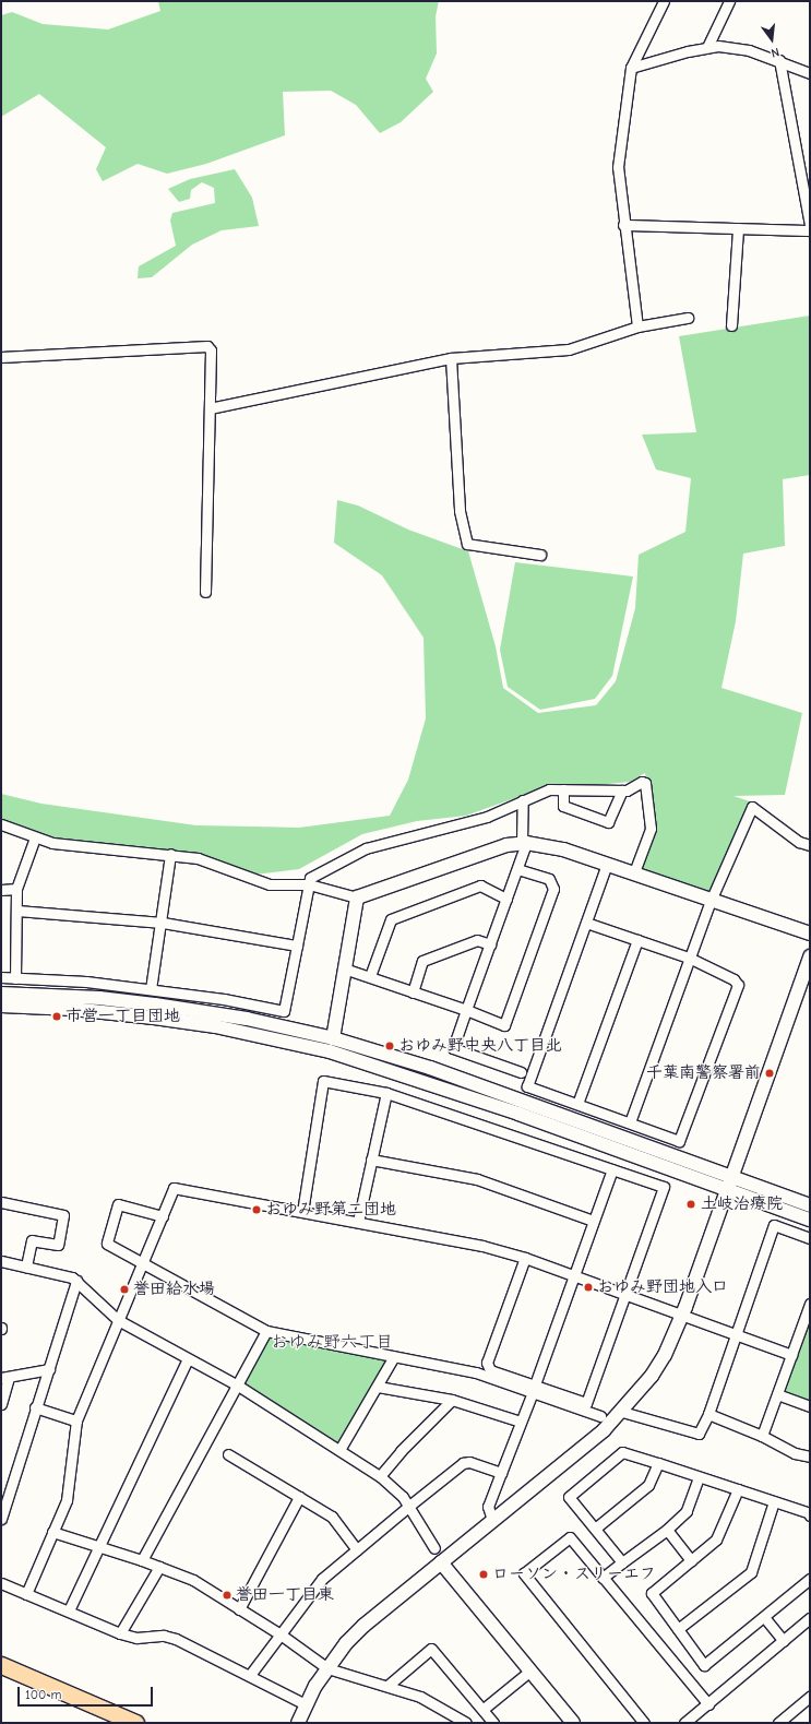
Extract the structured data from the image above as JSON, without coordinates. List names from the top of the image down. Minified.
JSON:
{"districts":["おゆみ野六丁目"],"places":["市営一丁目団地","おゆみ野中央八丁目北","千葉南警察署前","土岐治療院","おゆみ野第二団地","おゆみ野団地入口","誉田給水場","ローソン・スリーエフ","誉田一丁目東"],"scale_bar":"100 m","north":"bottom"}
